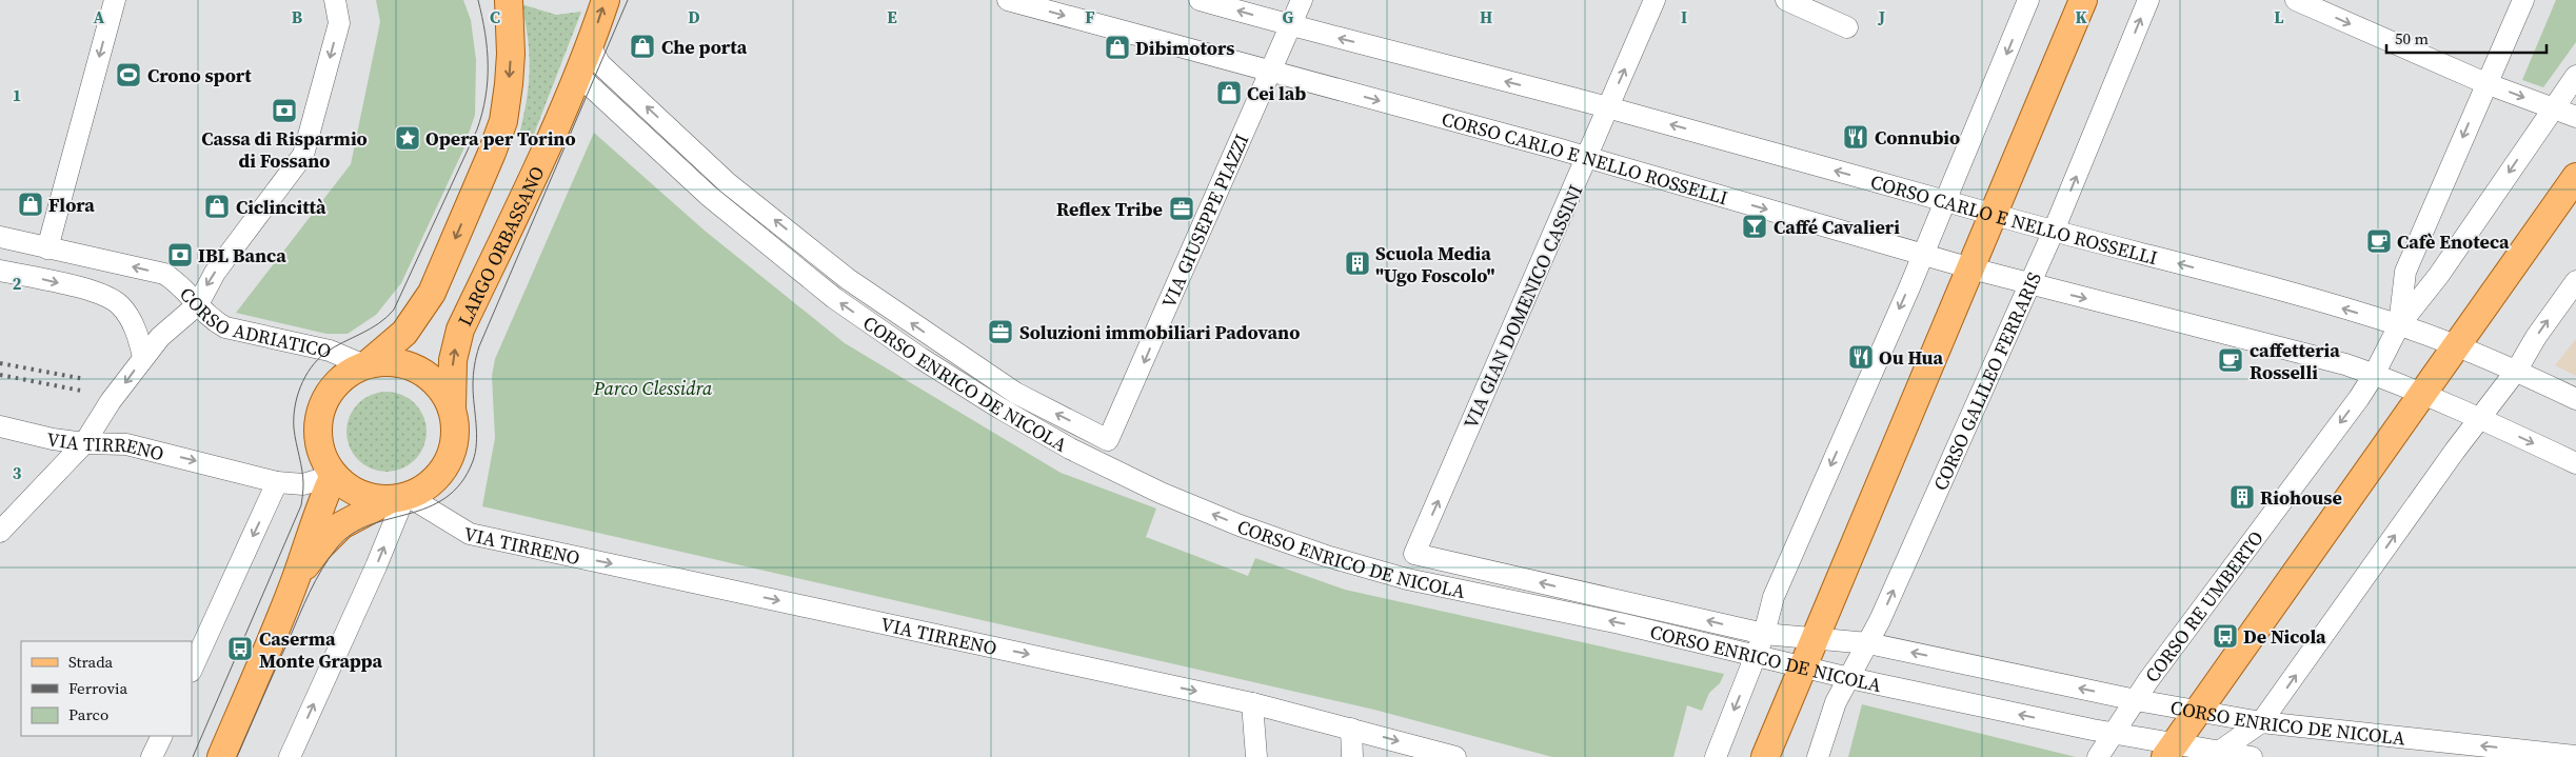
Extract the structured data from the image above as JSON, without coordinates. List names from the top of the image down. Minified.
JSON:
{"streets":{"main road":["LARGO ORBASSANO"],"street":["CORSO CARLO E NELLO ROSSELLI","VIA GIUSEPPE PIAZZI","VIA GIAN DOMENICO CASSINI","CORSO ADRIATICO","CORSO GALILEO FERRARIS","CORSO ENRICO DE NICOLA","VIA TIRRENO","CORSO RE UMBERTO"]},"crossings":[["CORSO CARLO E NELLO ROSSELLI","VIA GIUSEPPE PIAZZI"],["CORSO CARLO E NELLO ROSSELLI","VIA GIAN DOMENICO CASSINI"],["CORSO CARLO E NELLO ROSSELLI","CORSO GALILEO FERRARIS"],["CORSO CARLO E NELLO ROSSELLI","CORSO RE UMBERTO"],["VIA GIUSEPPE PIAZZI","CORSO ENRICO DE NICOLA"],["LARGO ORBASSANO","CORSO ADRIATICO"],["LARGO ORBASSANO","CORSO ENRICO DE NICOLA"],["LARGO ORBASSANO","VIA TIRRENO"],["VIA GIAN DOMENICO CASSINI","CORSO ENRICO DE NICOLA"],["CORSO ADRIATICO","VIA TIRRENO"],["CORSO GALILEO FERRARIS","CORSO ENRICO DE NICOLA"],["CORSO ENRICO DE NICOLA","CORSO RE UMBERTO"]],"one_way":["VIA GIUSEPPE PIAZZI","VIA GIAN DOMENICO CASSINI","CORSO ENRICO DE NICOLA","VIA TIRRENO"],"parks":["Parco Clessidra"],"places":{"shop":["Che porta","Dibimotors","Cei lab","Flora","Ciclincittà"],"sports":["Crono sport"],"bank":["Cassa di Risparmio di Fossano","IBL Banca"],"restaurant":["Connubio","Ou Hua"],"place":["Opera per Torino"],"office":["Reflex Tribe","Soluzioni immobiliari Padovano"],"bar":["Caffé Cavalieri"],"cafe":["Cafè Enoteca","caffetteria Rosselli"],"building":["Scuola Media \"Ugo Foscolo\"","Riohouse"],"bus stop":["De Nicola","Caserma Monte Grappa"]},"legend":["Strada","Ferrovia","Parco"],"scale_bar":"50 m","grid":{"columns":["A","B","C","D","E","F","G","H","I","J","K","L"],"rows":["1","2","3"]}}
